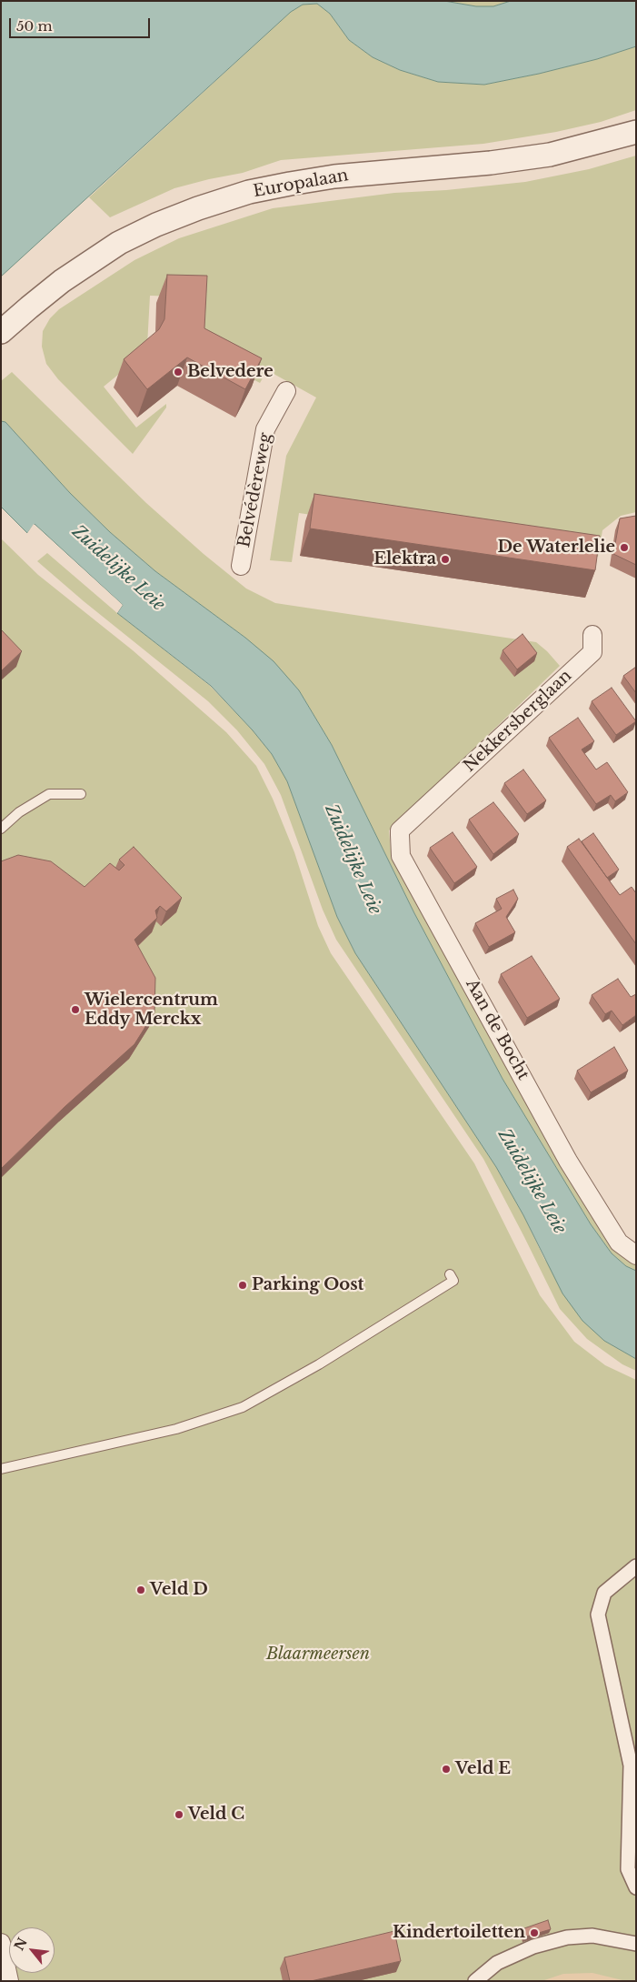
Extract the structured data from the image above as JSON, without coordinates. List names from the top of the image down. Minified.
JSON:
{"streets":{"street":["Europalaan","Belvédèreweg","Nekkersberglaan","Aan de Bocht"]},"crossings":[["Nekkersberglaan","Aan de Bocht"]],"water":["Zuidelijke Leie"],"parks":["Blaarmeersen"],"places":["Belvedere","De Waterlelie","Elektra","Wielercentrum Eddy Merckx","Parking Oost","Veld D","Veld E","Veld C","Kindertoiletten"],"scale_bar":"50 m","north":"top left"}
